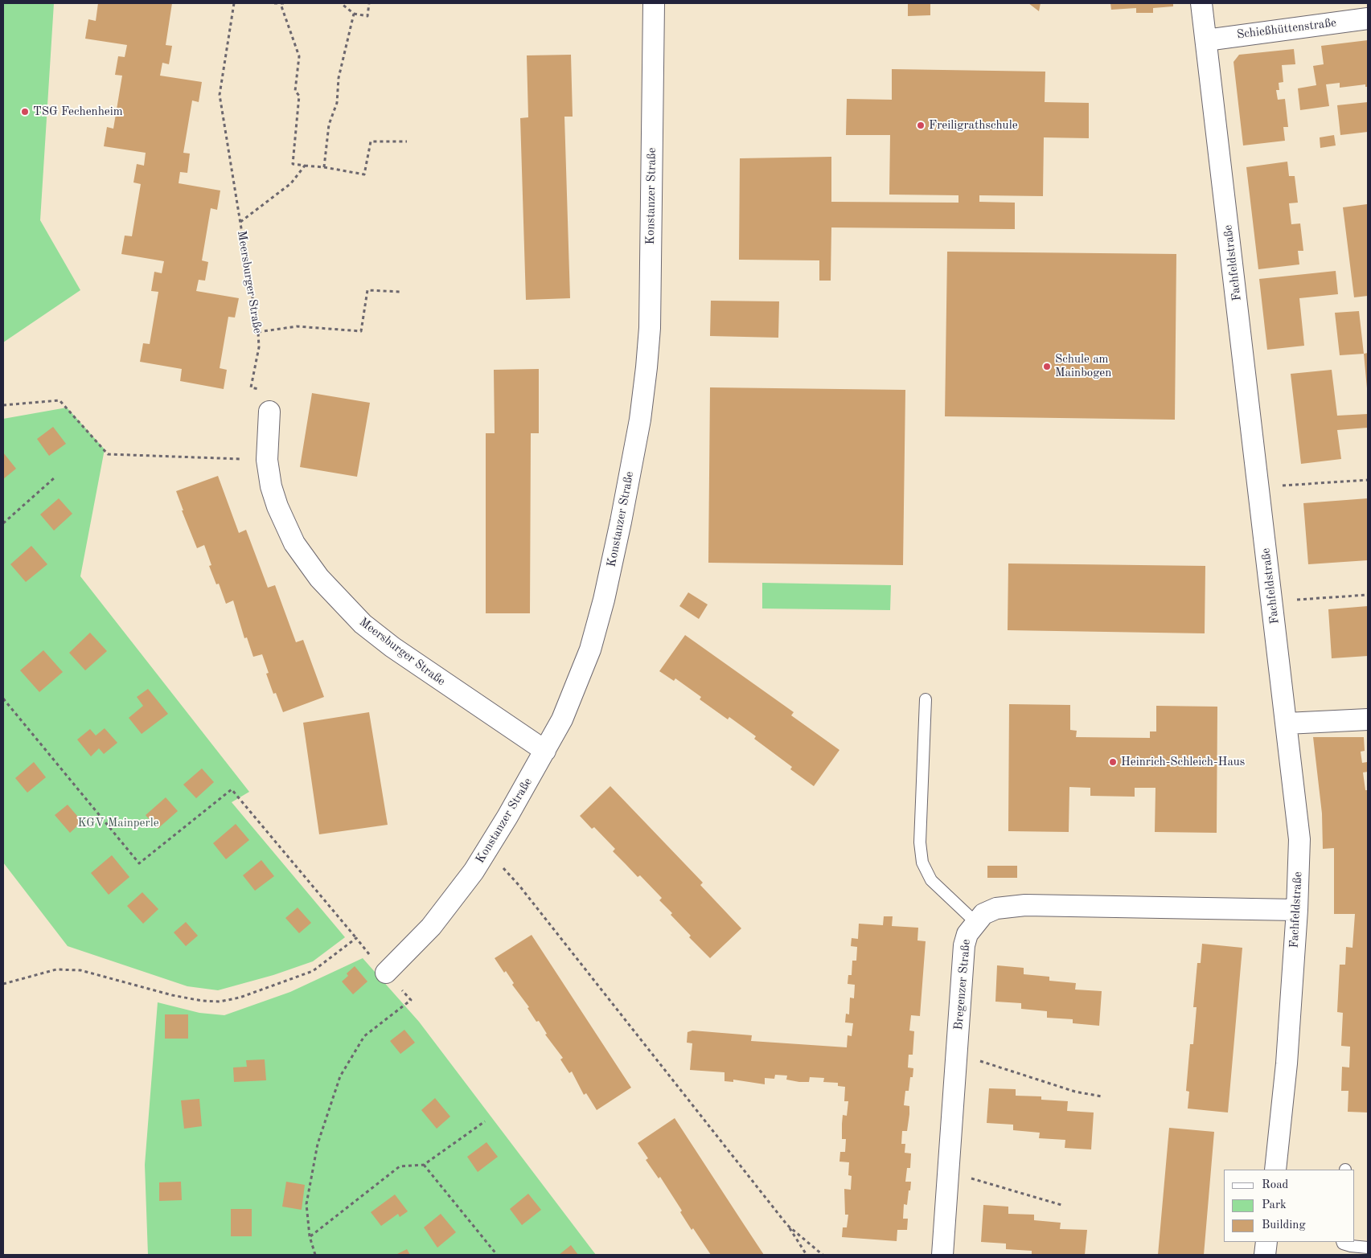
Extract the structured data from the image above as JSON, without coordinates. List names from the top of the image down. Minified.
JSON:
{"streets":{"street":["Schießhüttenstraße","Konstanzer Straße","Fachfeldstraße","Meersburger Straße","Bregenzer Straße"]},"crossings":[["Schießhüttenstraße","Fachfeldstraße"],["Konstanzer Straße","Meersburger Straße"],["Fachfeldstraße","Bregenzer Straße"]],"parks":["KGV Mainperle"],"places":["TSG Fechenheim","Freiligrathschule","Schule am Mainbogen","Heinrich-Schleich-Haus"],"legend":["Road","Park","Building"]}
